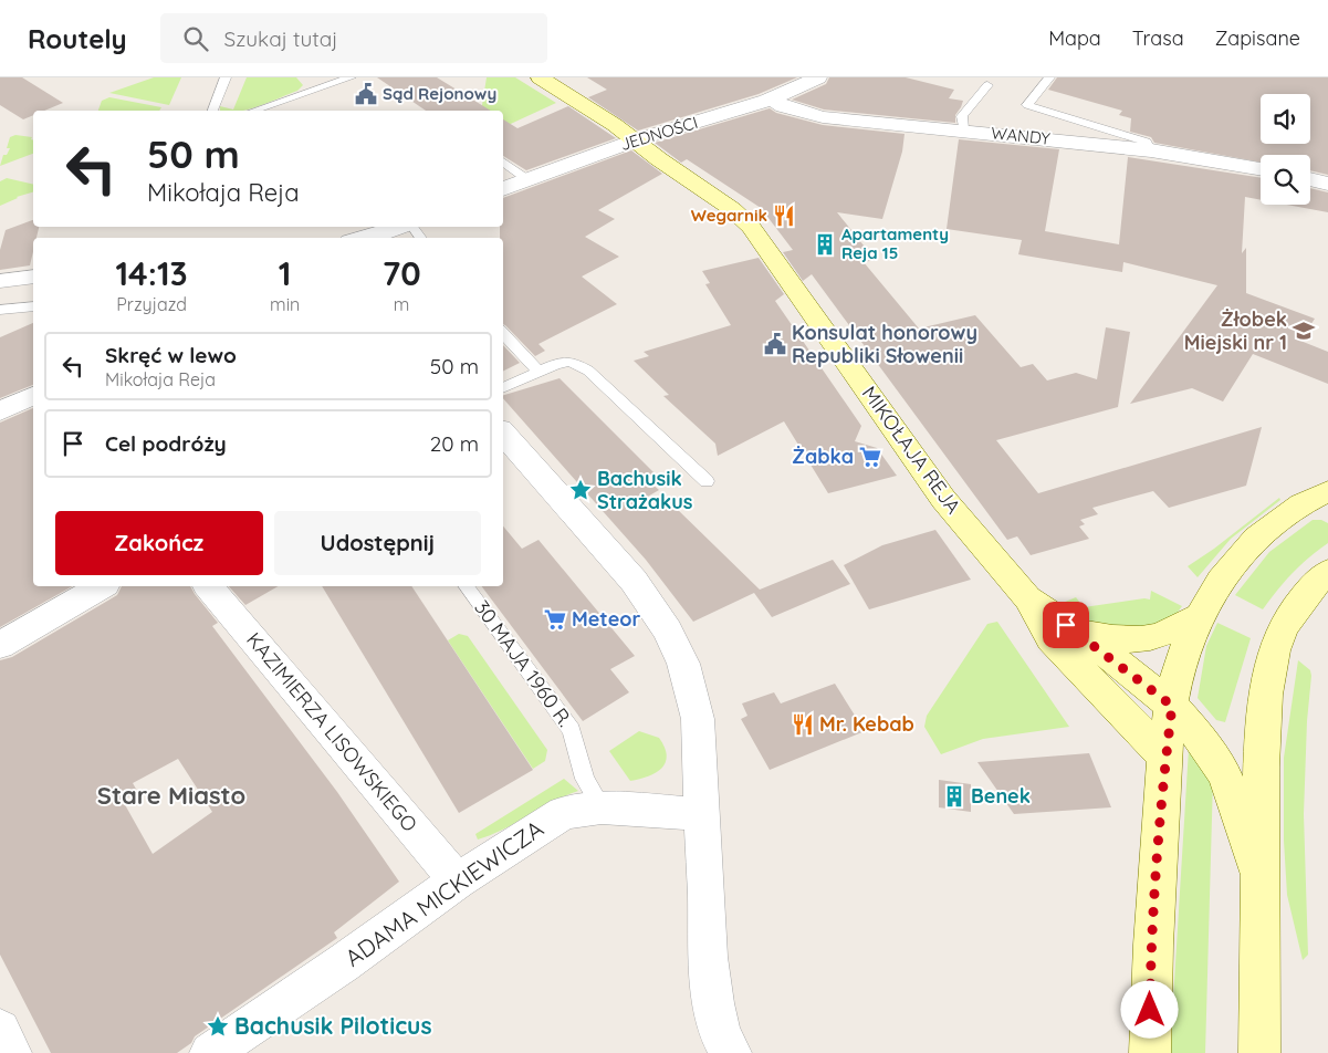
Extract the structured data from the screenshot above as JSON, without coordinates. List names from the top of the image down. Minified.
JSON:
{"streets":{"street":["JEDNOŚCI","WANDY","MIKOŁAJA REJA","KAZIMIERZA LISOWSKIEGO","ADAMA MICKIEWICZA"],"lane":["30 MAJA 1960 R."]},"crossings":[["JEDNOŚCI","WANDY"],["JEDNOŚCI","MIKOŁAJA REJA"],["30 MAJA 1960 R.","ADAMA MICKIEWICZA"],["KAZIMIERZA LISOWSKIEGO","ADAMA MICKIEWICZA"]],"districts":["Stare Miasto"],"places":{"public building":["Sąd Rejonowy","Konsulat honorowy Republiki Słowenii"],"restaurant":["Wegarnik","Mr. Kebab"],"building":["Apartamenty Reja 15","Benek"],"school or university":["Żłobek Miejski nr 1"],"supermarket":["Żabka","Meteor"],"place":["Bachusik Strażakus","Bachusik Piloticus"]},"page":{"header":"Routely","search":"Szukaj tutaj","nav":["Mapa","Trasa","Zapisane"],"turn":["50 m","Mikołaja Reja"],"eta":["14:13","Przyjazd","1","min","70","m"],"list":[{"name":"Skręć w lewo","note":"Mikołaja Reja","value":"50 m"},{"name":"Cel podróży","value":"20 m"}],"buttons":["Zakończ","Udostępnij"]}}
